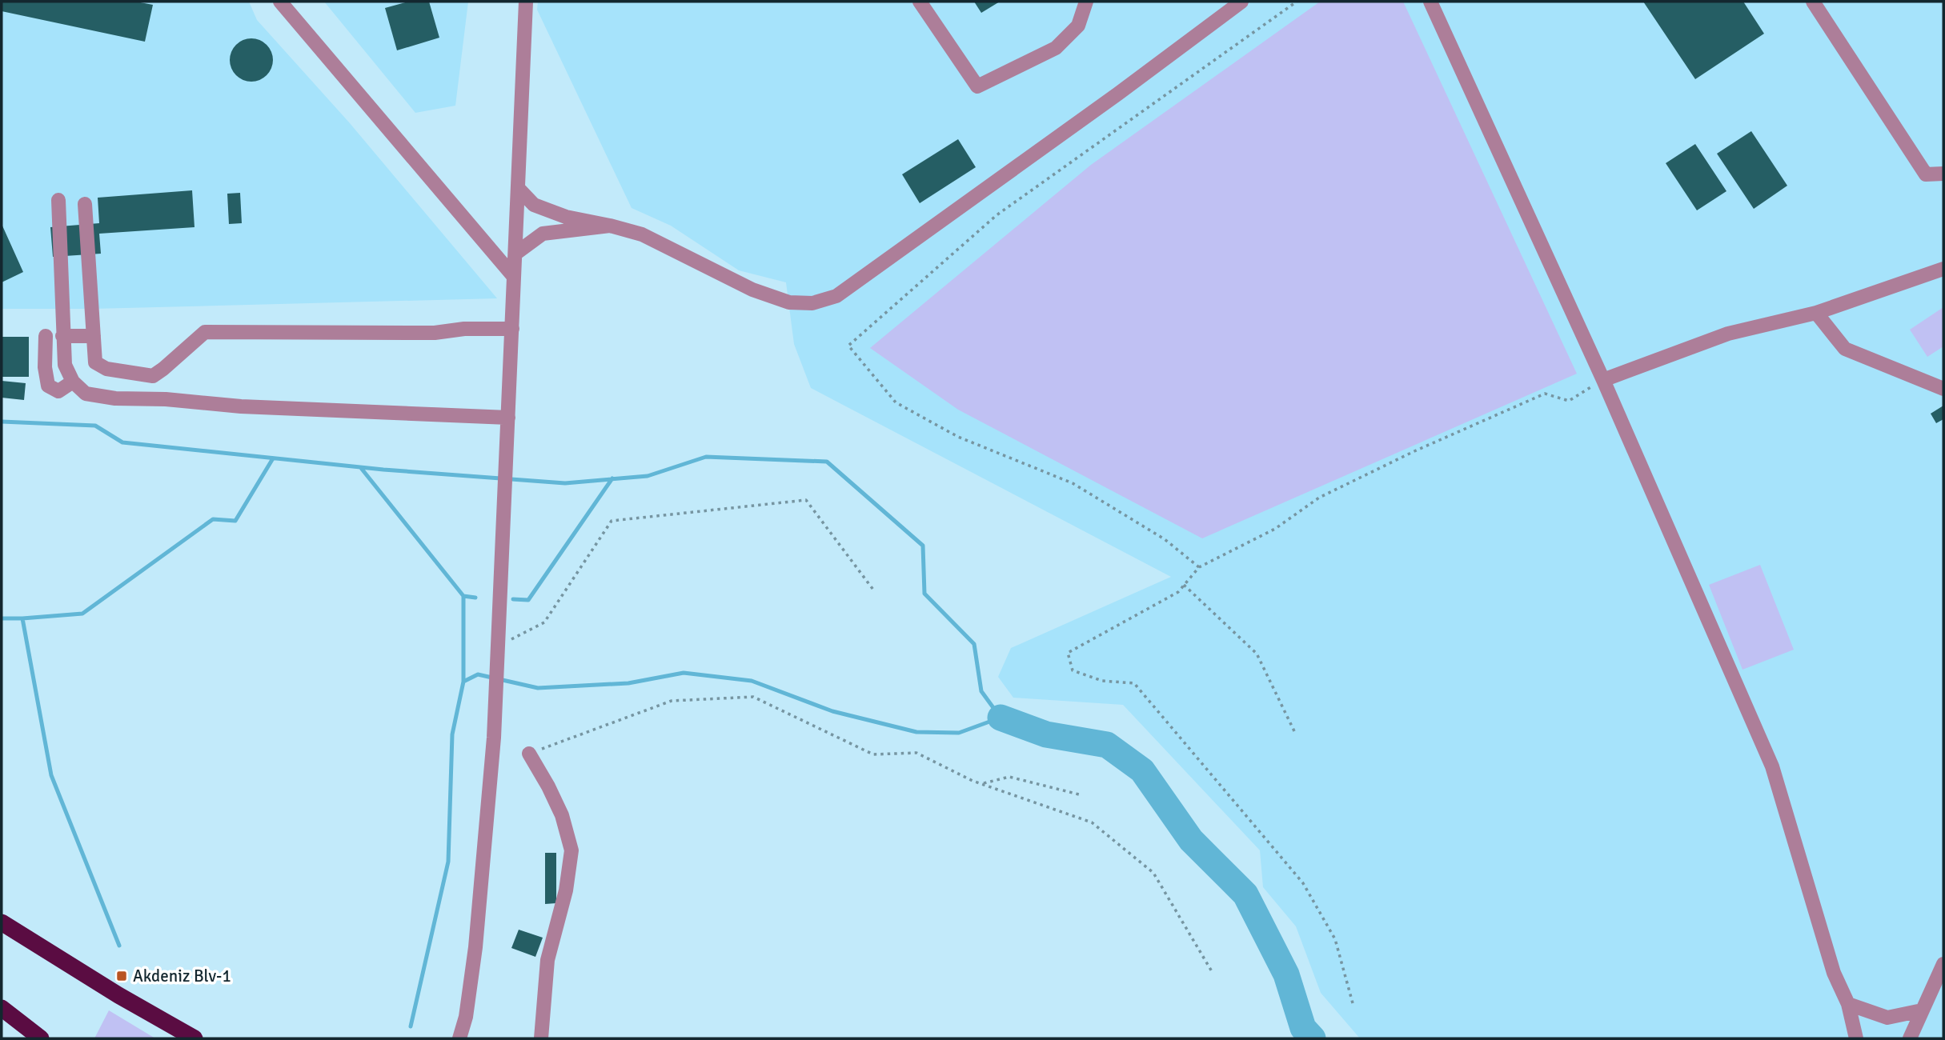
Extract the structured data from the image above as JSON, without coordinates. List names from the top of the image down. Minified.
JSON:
{"places":{"transit":["Akdeniz Blv-1"]}}
